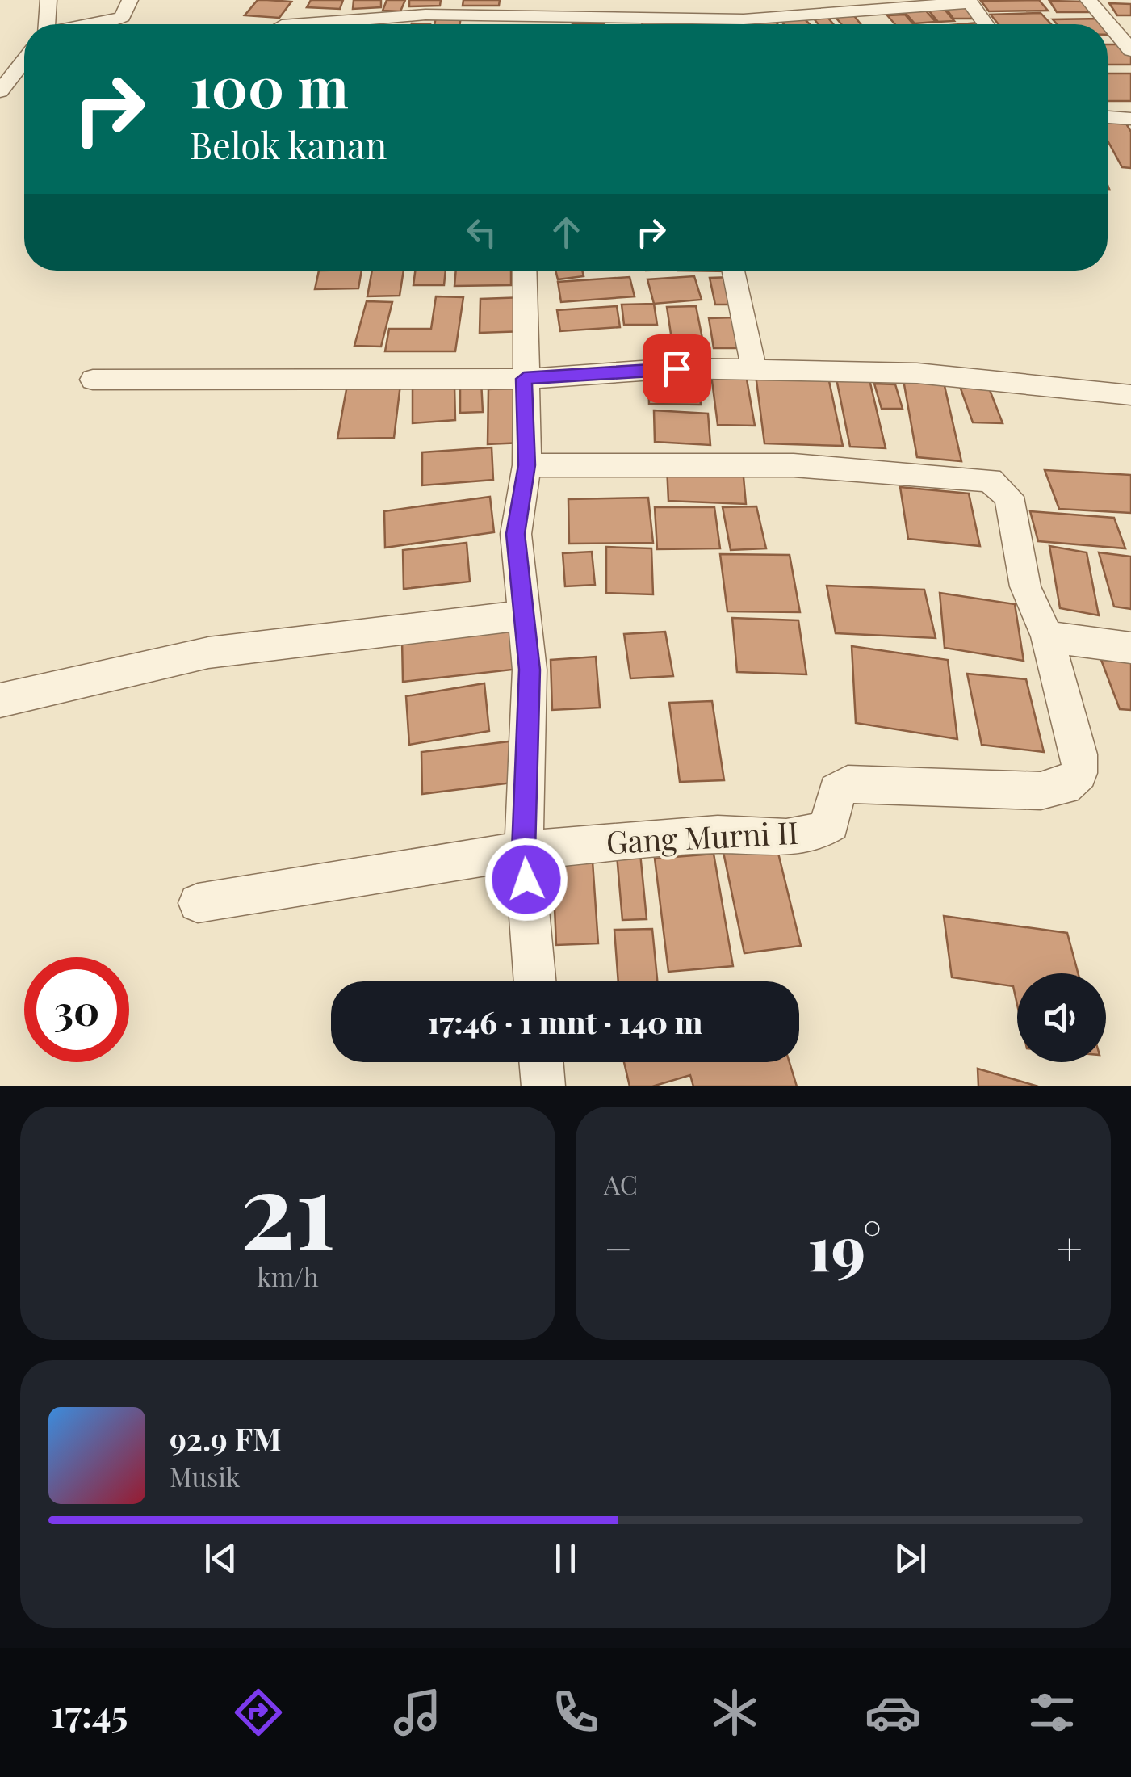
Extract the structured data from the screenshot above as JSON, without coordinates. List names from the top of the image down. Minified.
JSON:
{"streets":{"street":["Gang Murni II"]},"page":{"turn":["100 m","Belok kanan"],"limit":"30","trip":"17:46 · 1 mnt · 140 m","tile":[["21","km/h"],"AC"],"heat":["−","19°","+"],"song":["92.9 FM","Musik"],"tabs":"17:45"}}
